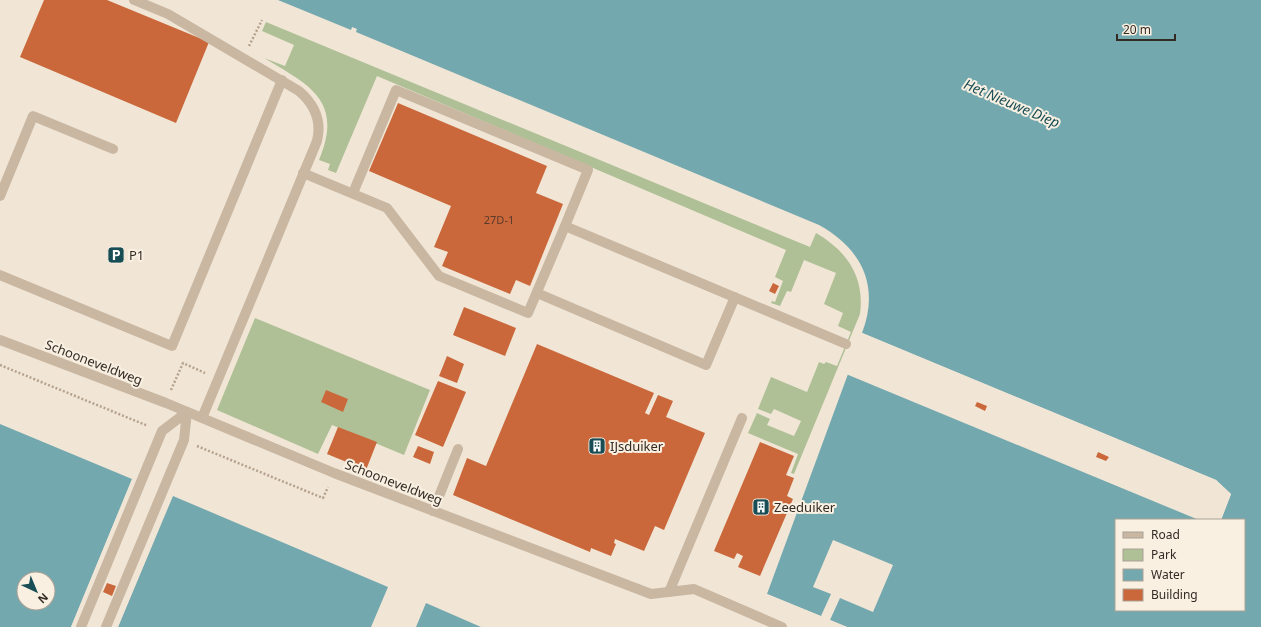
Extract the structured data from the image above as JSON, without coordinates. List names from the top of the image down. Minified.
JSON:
{"streets":{"street":["Schooneveldweg"]},"water":["Het Nieuwe Diep"],"places":{"parking":["P1"],"building":["IJsduiker","Zeeduiker"]},"house_numbers":["27D-1"],"legend":["Road","Park","Water","Building"],"scale_bar":"20 m","north":"bottom right"}
